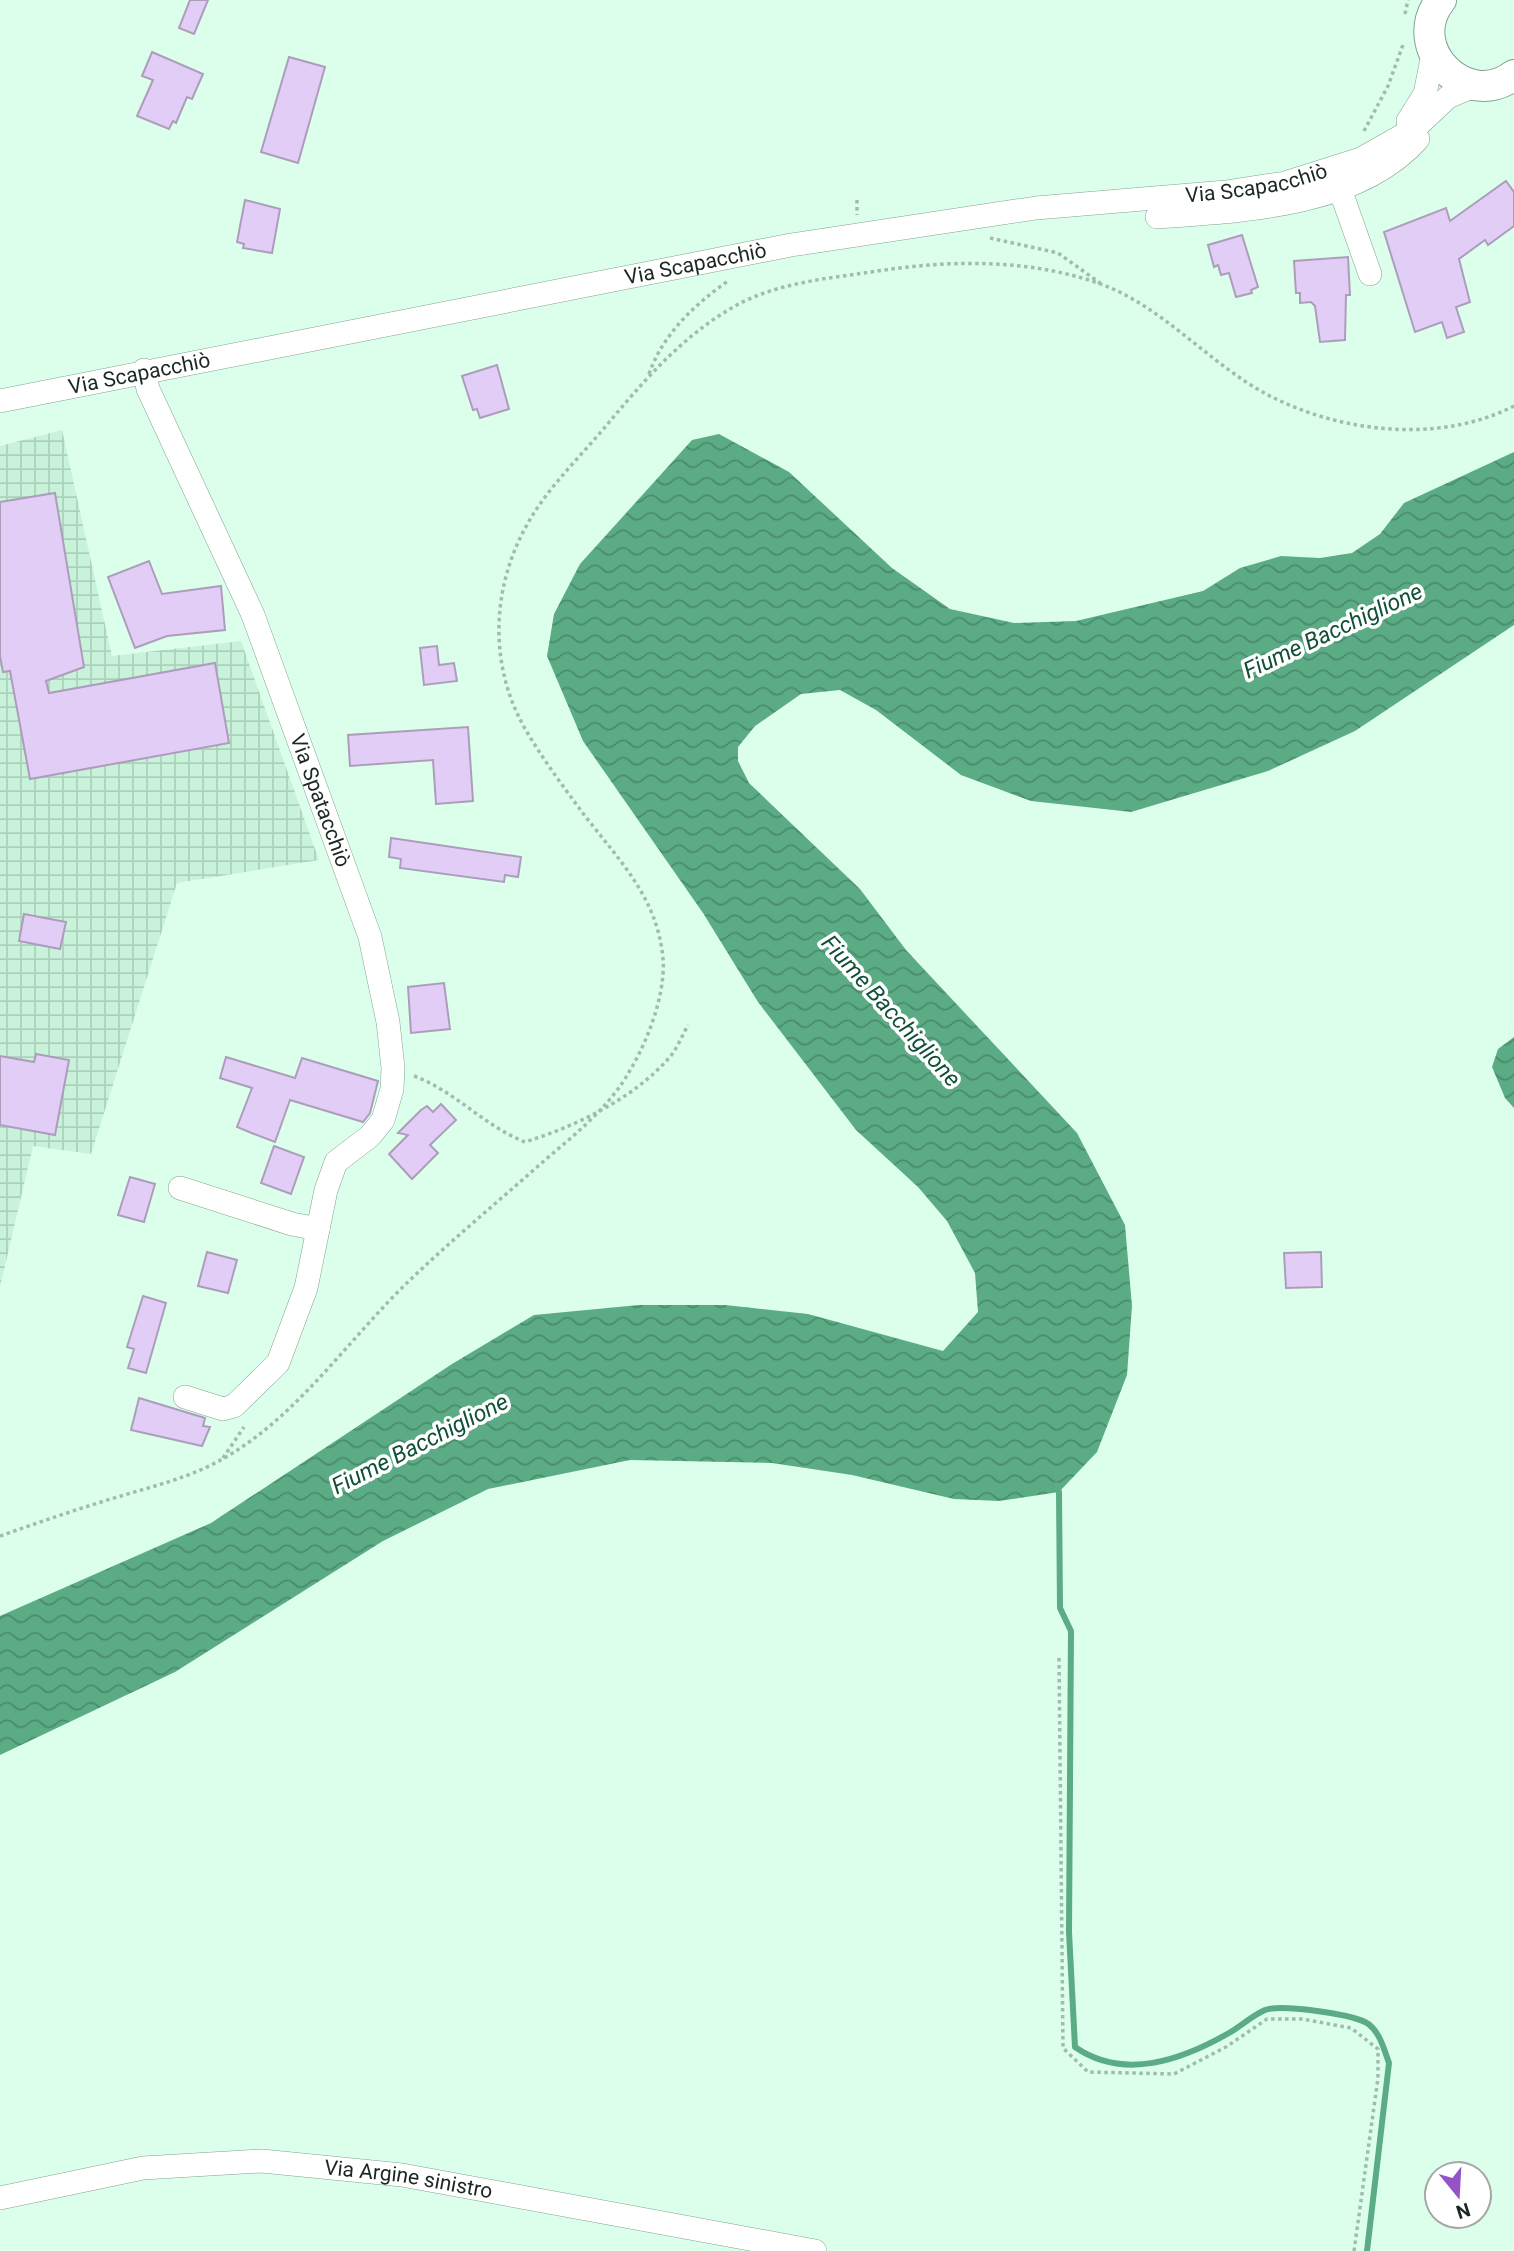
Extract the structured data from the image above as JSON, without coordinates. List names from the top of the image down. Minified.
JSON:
{"streets":{"street":["Via Scapacchiò","Via Spatacchiò","Via Argine sinistro"]},"crossings":[["Via Scapacchiò","Via Spatacchiò"]],"water":["Fiume Bacchiglione"],"north":"bottom"}
